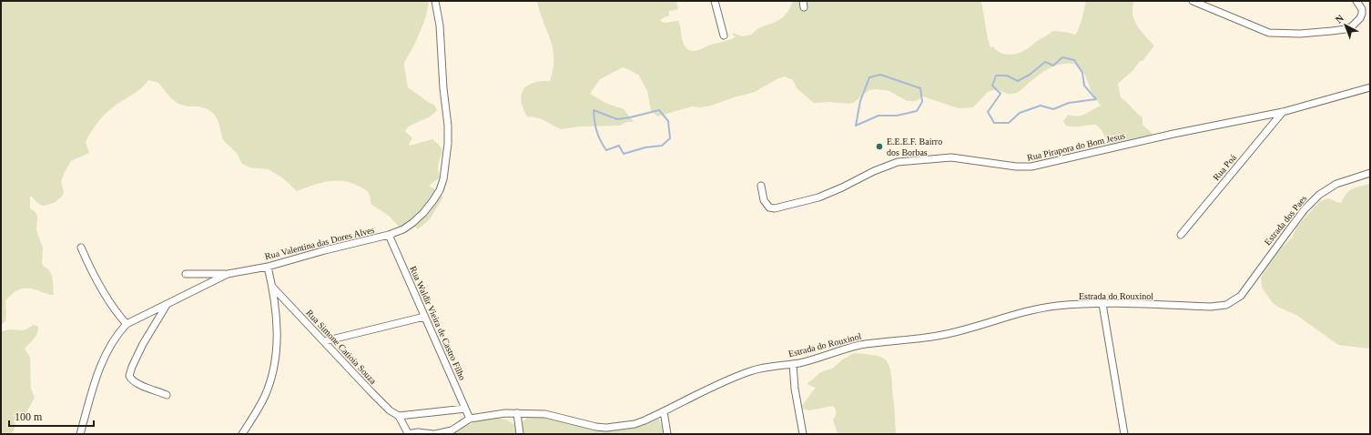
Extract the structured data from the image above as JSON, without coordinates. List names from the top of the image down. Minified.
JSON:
{"streets":{"street":["Rua Pirapora do Bom Jesus","Rua Poá","Estrada dos Paes","Rua Valentina das Dores Alves","Estrada do Rouxinol","Rua Waldir Vieira de Castro Filho","Rua Simone Catioia Souza"]},"crossings":[["Rua Pirapora do Bom Jesus","Rua Poá"],["Estrada dos Paes","Estrada do Rouxinol"],["Rua Valentina das Dores Alves","Rua Waldir Vieira de Castro Filho"],["Estrada do Rouxinol","Rua Waldir Vieira de Castro Filho"],["Estrada do Rouxinol","Rua Simone Catioia Souza"]],"places":["E.E.E.F. Bairro dos Borbas"],"scale_bar":"100 m","north":"top left"}
